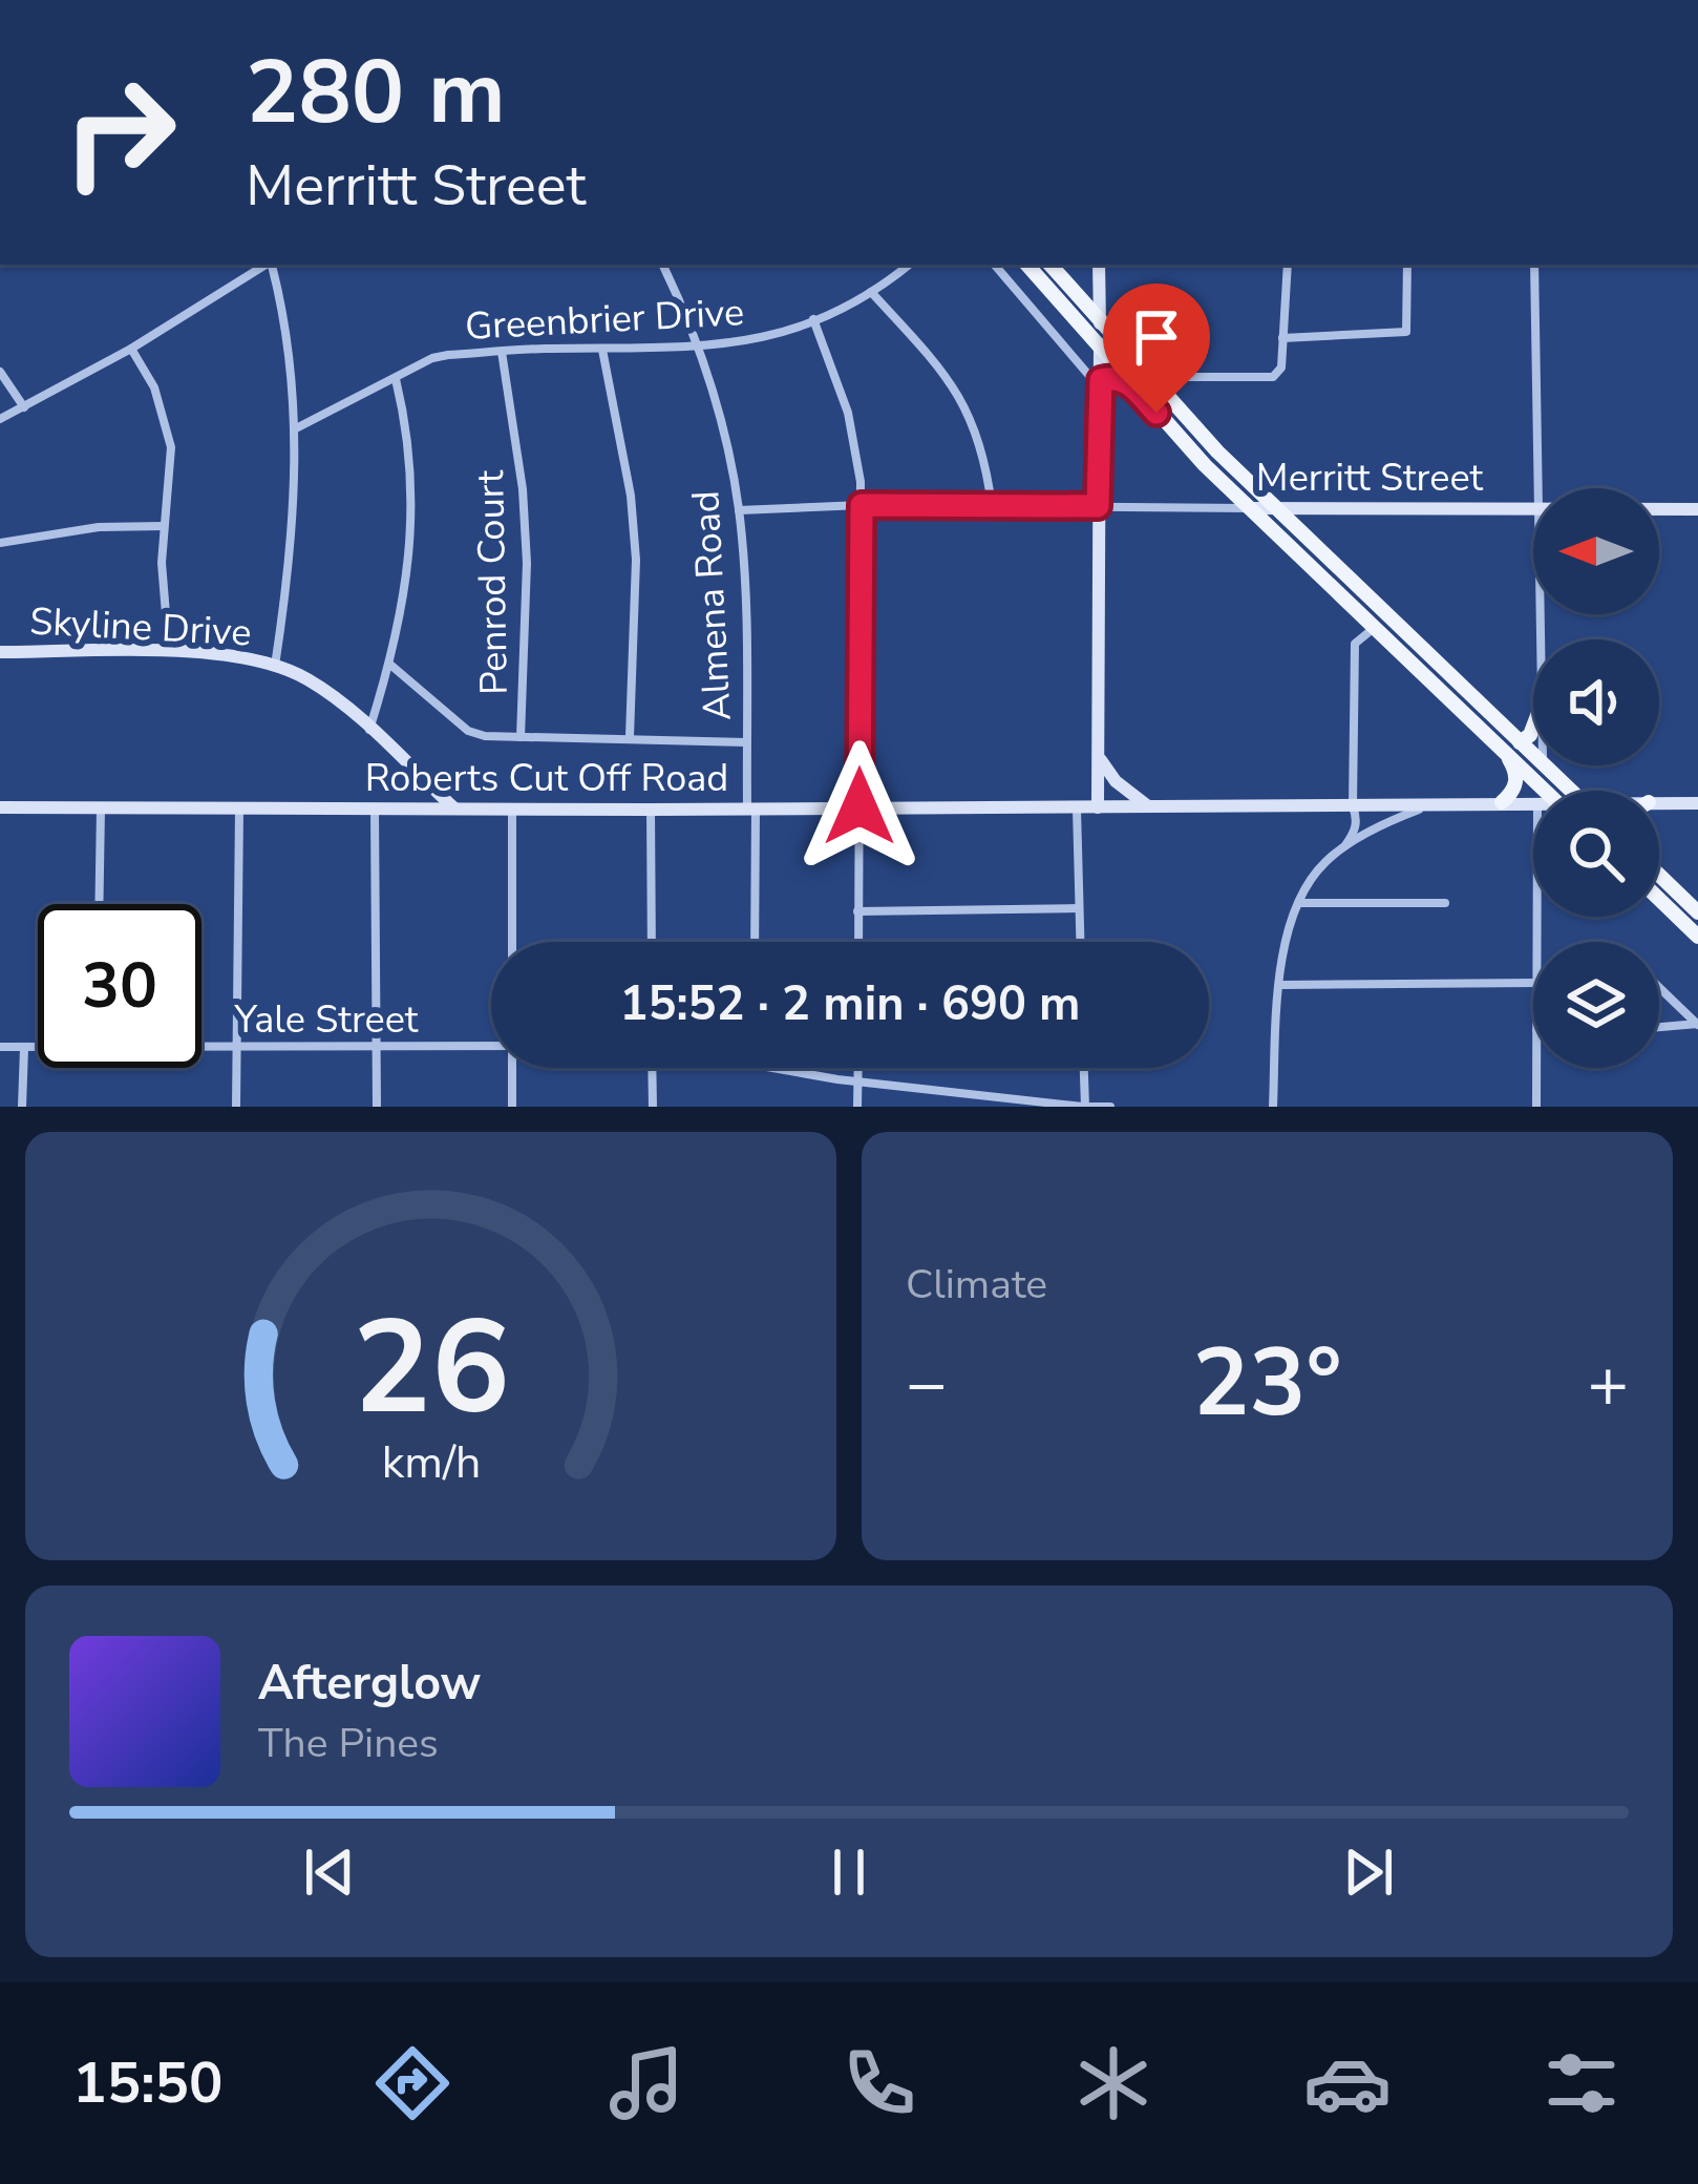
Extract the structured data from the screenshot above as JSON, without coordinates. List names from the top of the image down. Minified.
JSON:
{"streets":{"street":["Greenbrier Drive","Merritt Street","Penrod Court","Almena Road","Skyline Drive","Roberts Cut Off Road","Yale Street"]},"crossings":[["Greenbrier Drive","Penrod Court"],["Greenbrier Drive","Almena Road"],["Merritt Street","Almena Road"],["Almena Road","Roberts Cut Off Road"],["Skyline Drive","Roberts Cut Off Road"]],"north":"left","page":{"turn":["280 m","Merritt Street"],"limit":"30","trip":"15:52 · 2 min · 690 m","tile":"Climate","heat":["−","23°","+"],"song":["Afterglow","The Pines"],"tabs":"15:50","gauge":["26","km/h"]}}
